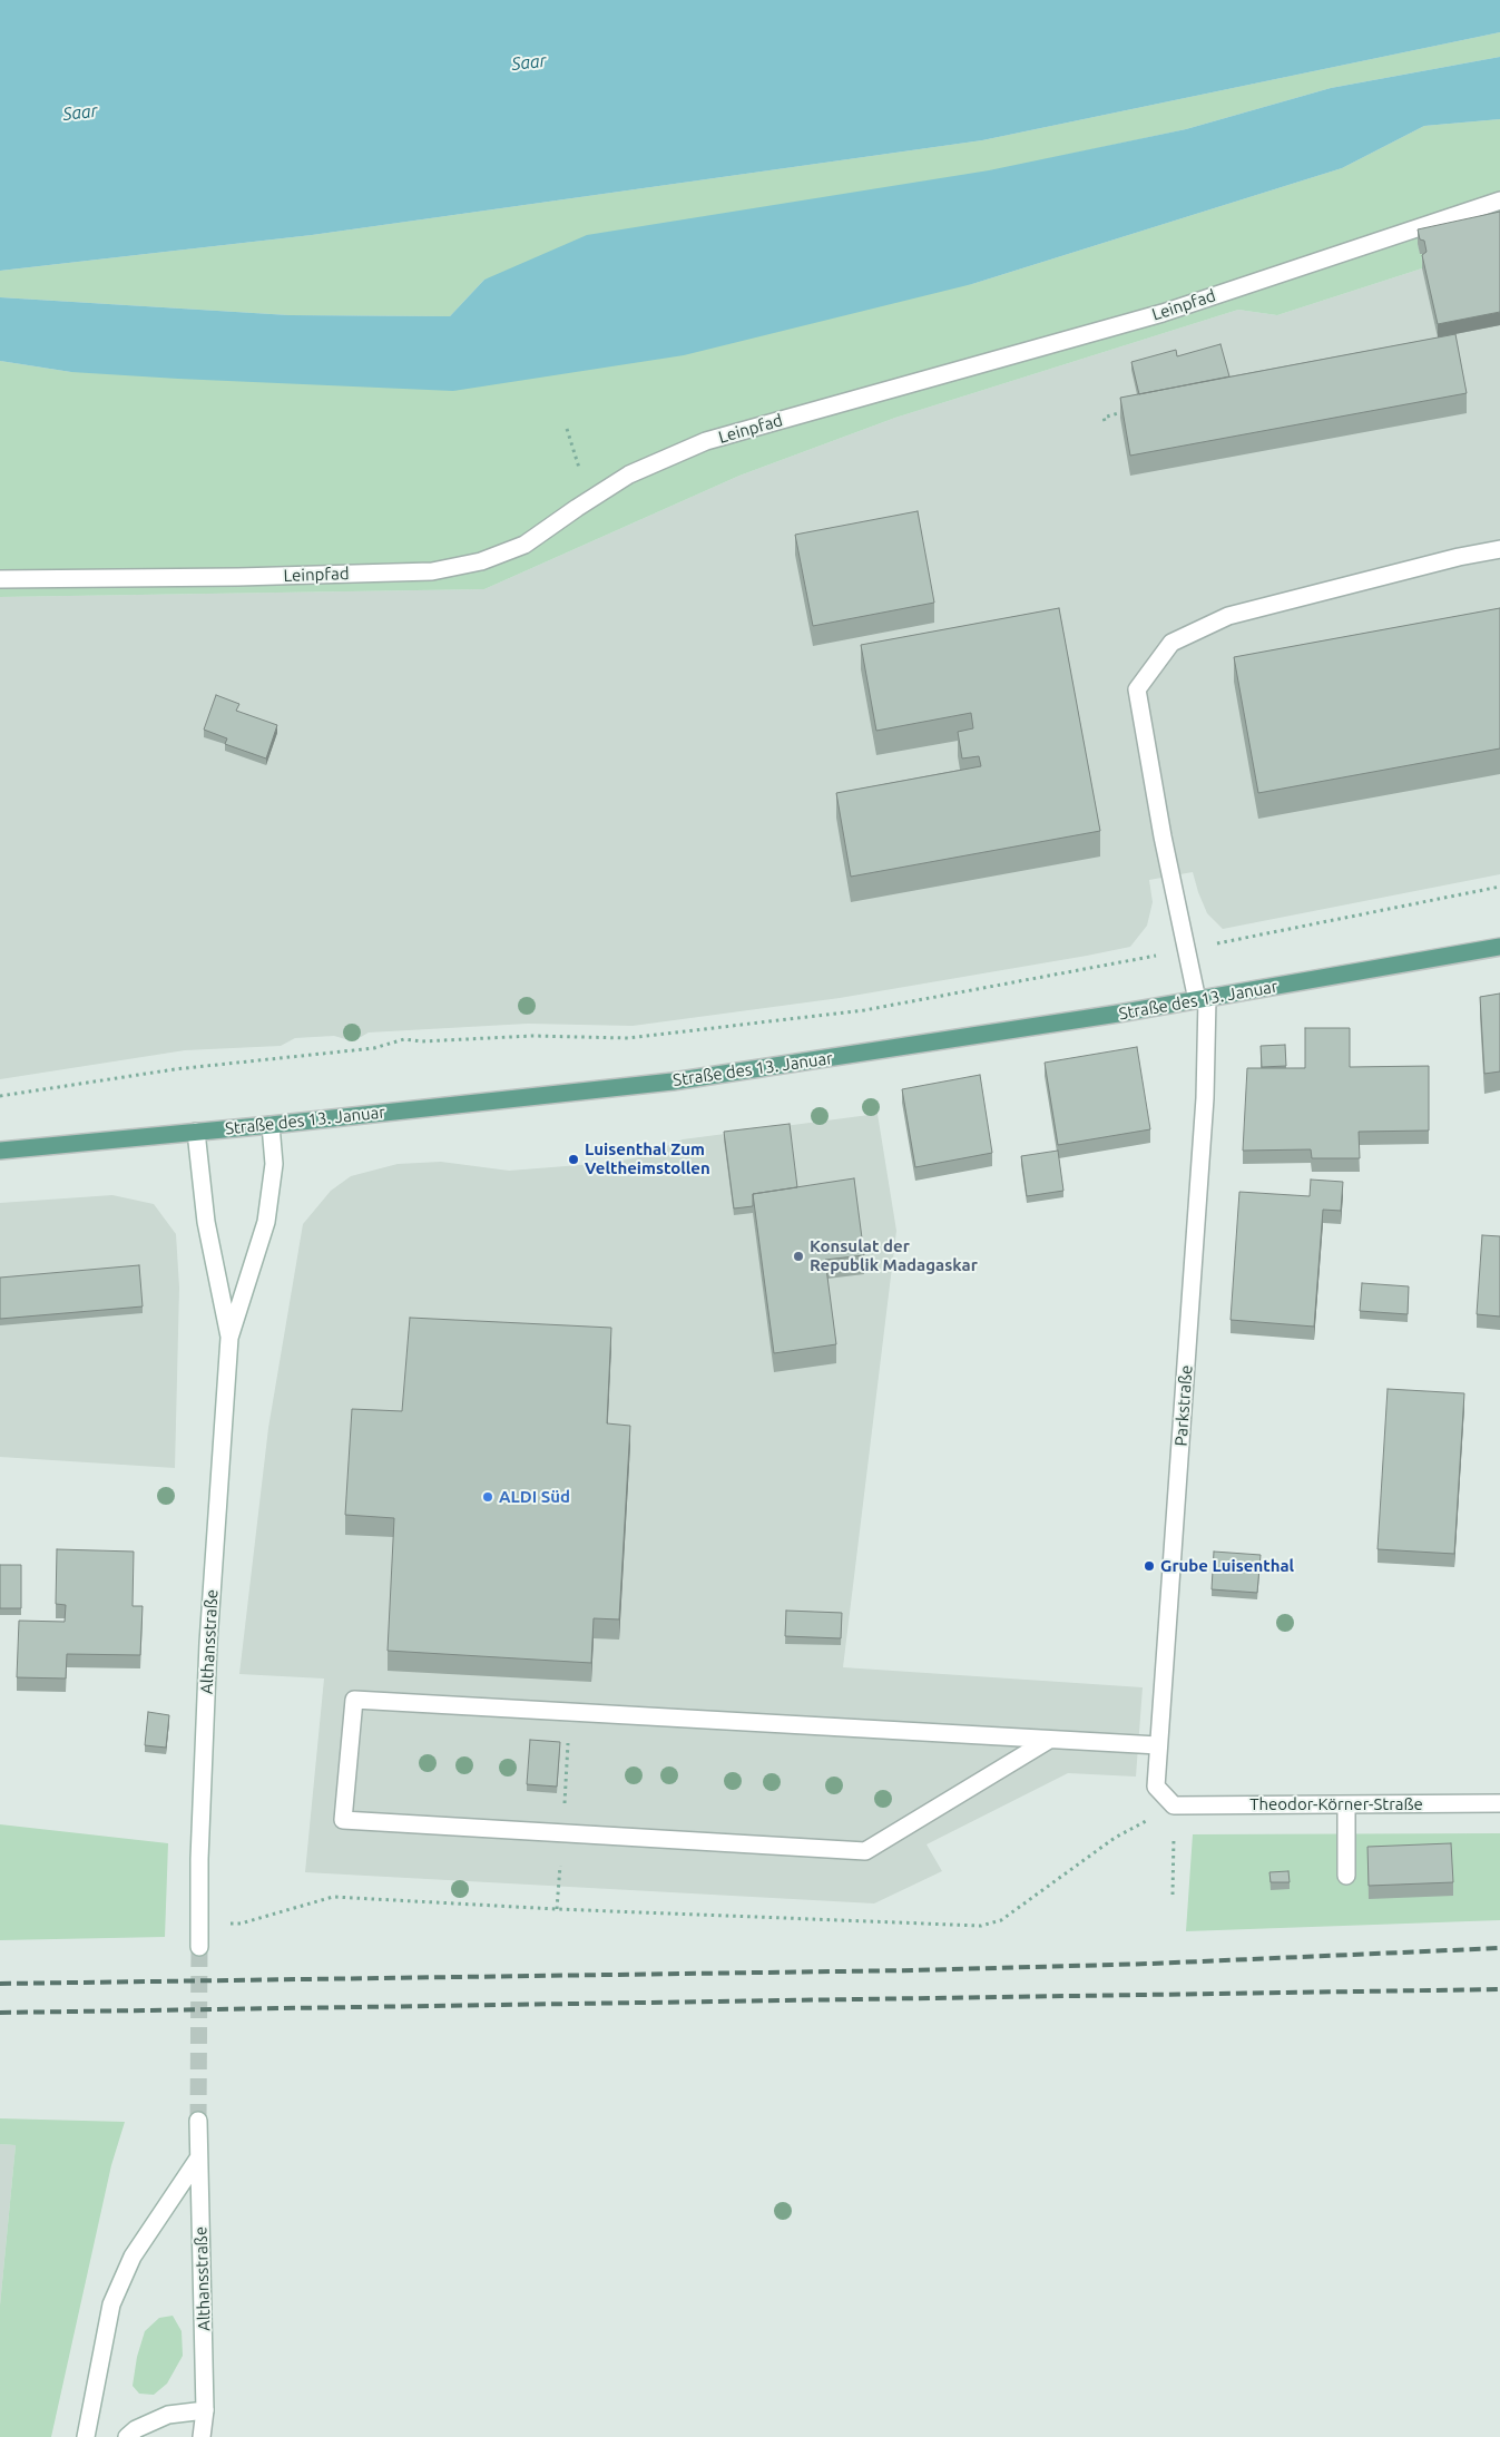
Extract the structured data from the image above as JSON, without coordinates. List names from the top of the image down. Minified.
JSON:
{"streets":{"main road":["Straße des 13. Januar"],"street":["Leinpfad","Parkstraße","Althansstraße","Theodor-Körner-Straße"]},"crossings":[["Straße des 13. Januar","Parkstraße"],["Straße des 13. Januar","Althansstraße"],["Parkstraße","Theodor-Körner-Straße"]],"water":["Saar"],"places":["Luisenthal Zum Veltheimstollen","Konsulat der Republik Madagaskar","ALDI Süd","Grube Luisenthal"]}
